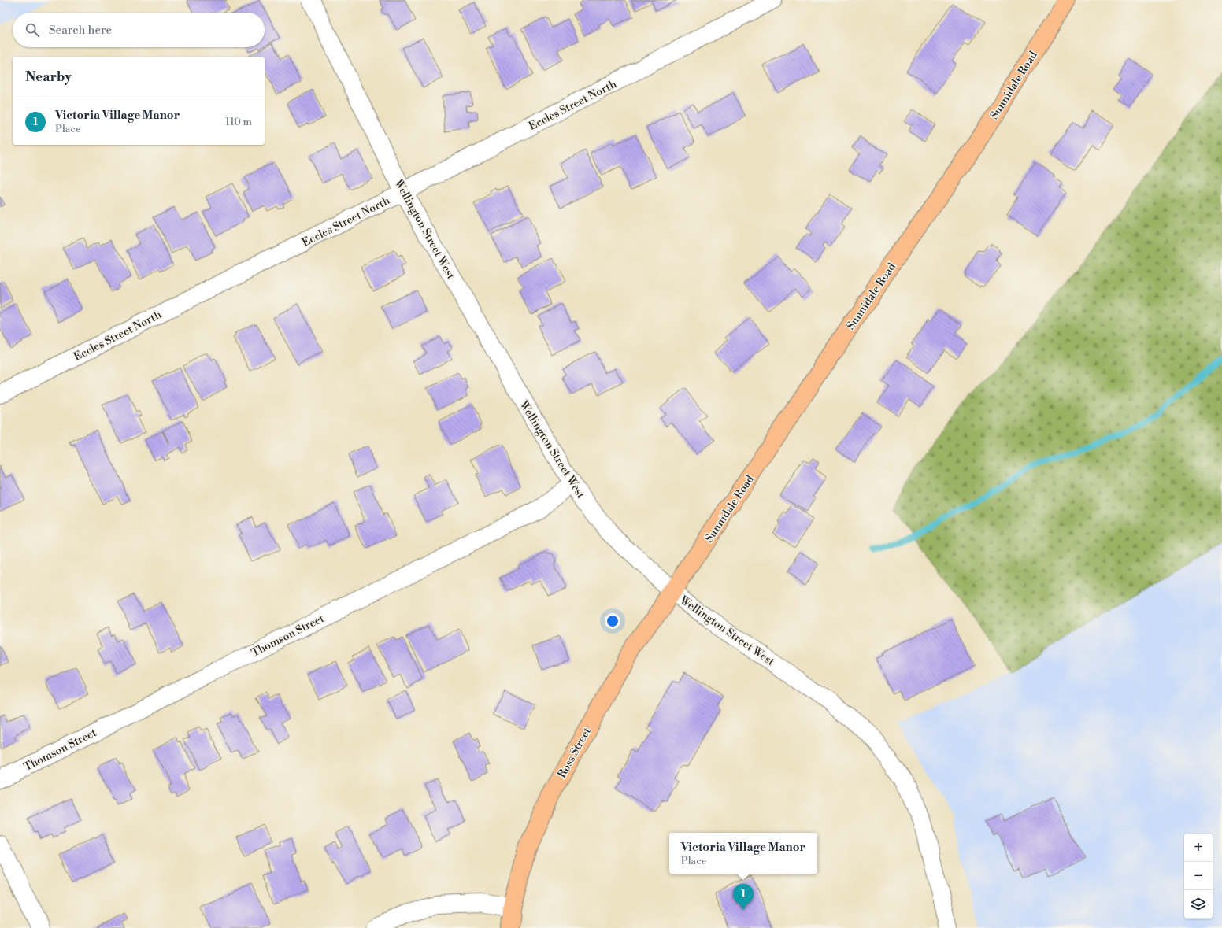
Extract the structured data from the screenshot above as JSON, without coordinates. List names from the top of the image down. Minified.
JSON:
{"streets":{"main road":["Sunnidale Road","Ross Street"],"street":["Eccles Street North","Wellington Street West","Thomson Street"]},"crossings":[["Sunnidale Road","Wellington Street West"],["Sunnidale Road","Ross Street"],["Eccles Street North","Wellington Street West"],["Wellington Street West","Thomson Street"],["Wellington Street West","Ross Street"]],"page":{"search":"Search here","heading":"Nearby","list":[{"mark":"1","name":"Victoria Village Manor","note":"Place","value":"110 m"}],"popup":["Victoria Village Manor","Place"],"map_buttons":["+","−"],"pins":"1"}}
